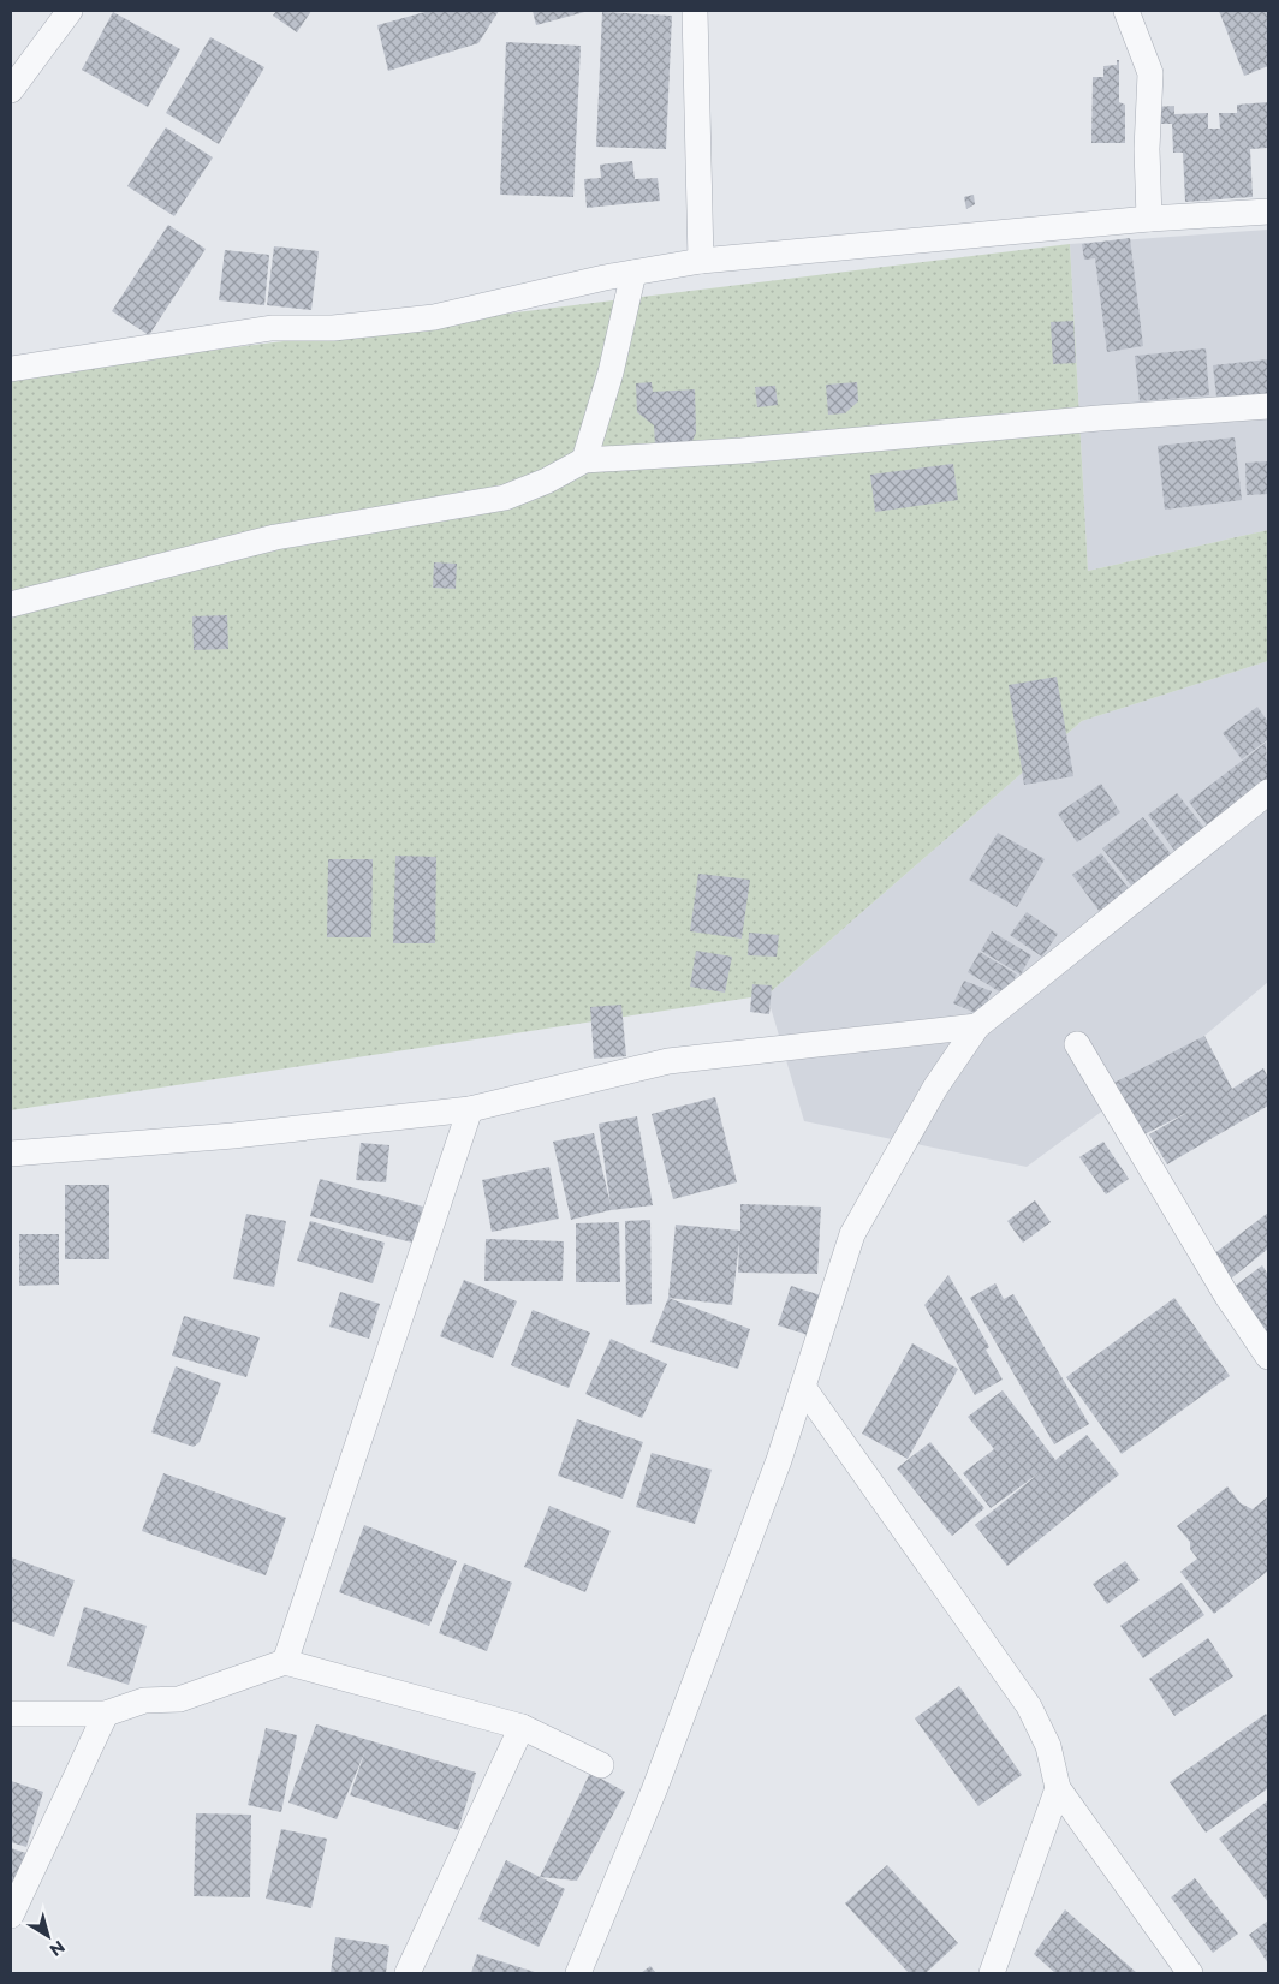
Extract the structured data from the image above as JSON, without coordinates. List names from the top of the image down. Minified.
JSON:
{"north":"bottom right"}
